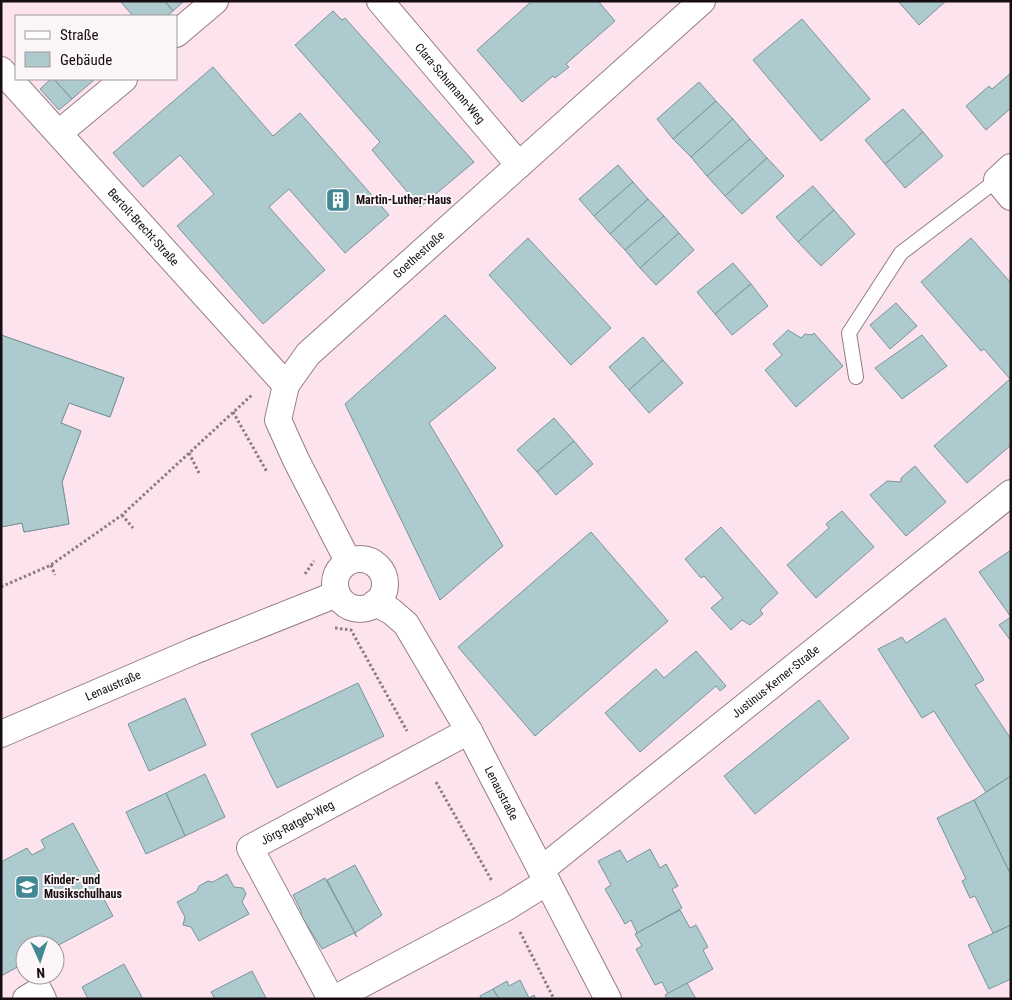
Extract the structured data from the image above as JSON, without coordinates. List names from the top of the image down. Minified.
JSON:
{"streets":{"street":["Clara-Schumann-Weg","Bertolt-Brecht-Straße","Goethestraße","Justinus-Kerner-Straße","Lenaustraße","Jörg-Ratgeb-Weg"]},"crossings":[["Clara-Schumann-Weg","Goethestraße"],["Bertolt-Brecht-Straße","Goethestraße"],["Goethestraße","Lenaustraße"],["Justinus-Kerner-Straße","Lenaustraße"],["Justinus-Kerner-Straße","Jörg-Ratgeb-Weg"],["Lenaustraße","Jörg-Ratgeb-Weg"]],"places":{"building":["Martin-Luther-Haus"],"school or university":["Kinder- und Musikschulhaus"]},"legend":["Straße","Gebäude"],"north":"bottom"}
